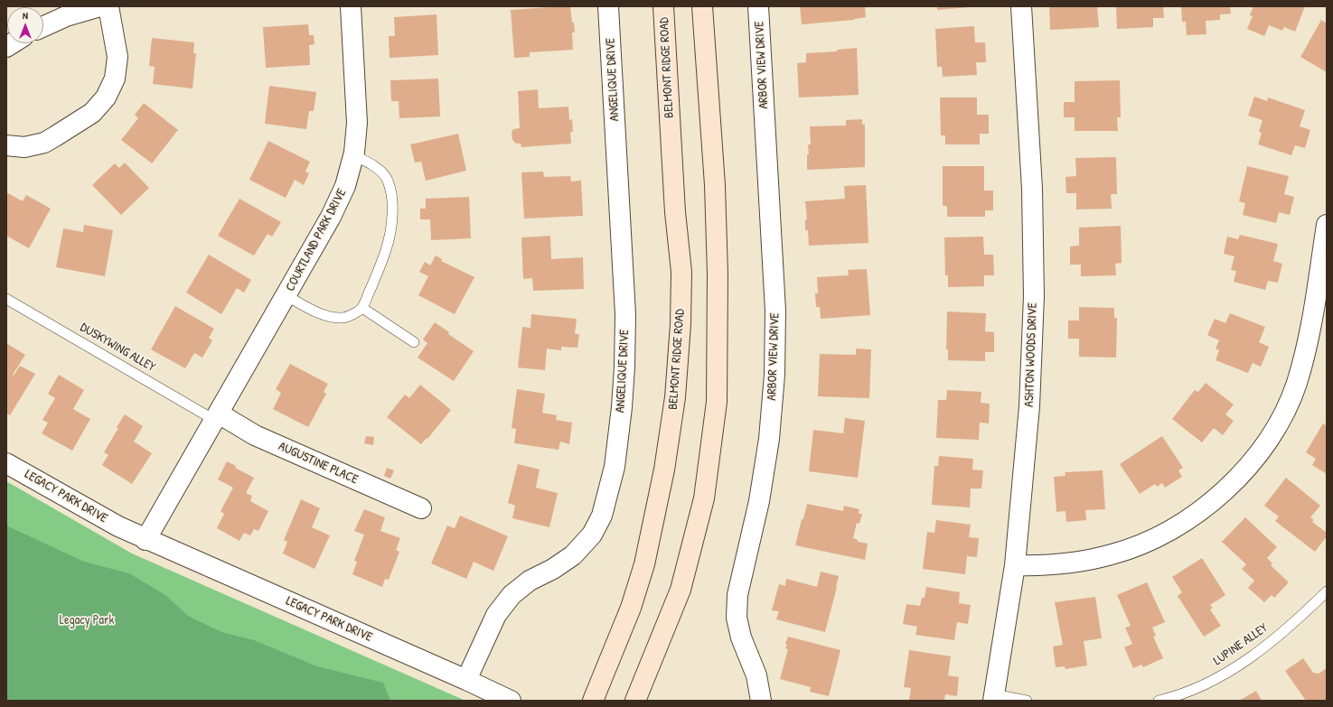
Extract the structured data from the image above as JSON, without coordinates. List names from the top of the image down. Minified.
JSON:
{"streets":{"main road":["BELMONT RIDGE ROAD"],"street":["ARBOR VIEW DRIVE","ANGELIQUE DRIVE","COURTLAND PARK DRIVE","ASHTON WOODS DRIVE","AUGUSTINE PLACE","LEGACY PARK DRIVE"],"lane":["DUSKYWING ALLEY","LUPINE ALLEY"]},"crossings":[["ANGELIQUE DRIVE","LEGACY PARK DRIVE"],["COURTLAND PARK DRIVE","DUSKYWING ALLEY"],["COURTLAND PARK DRIVE","AUGUSTINE PLACE"],["DUSKYWING ALLEY","AUGUSTINE PLACE"]],"parks":["Legacy Park"],"north":"top"}
